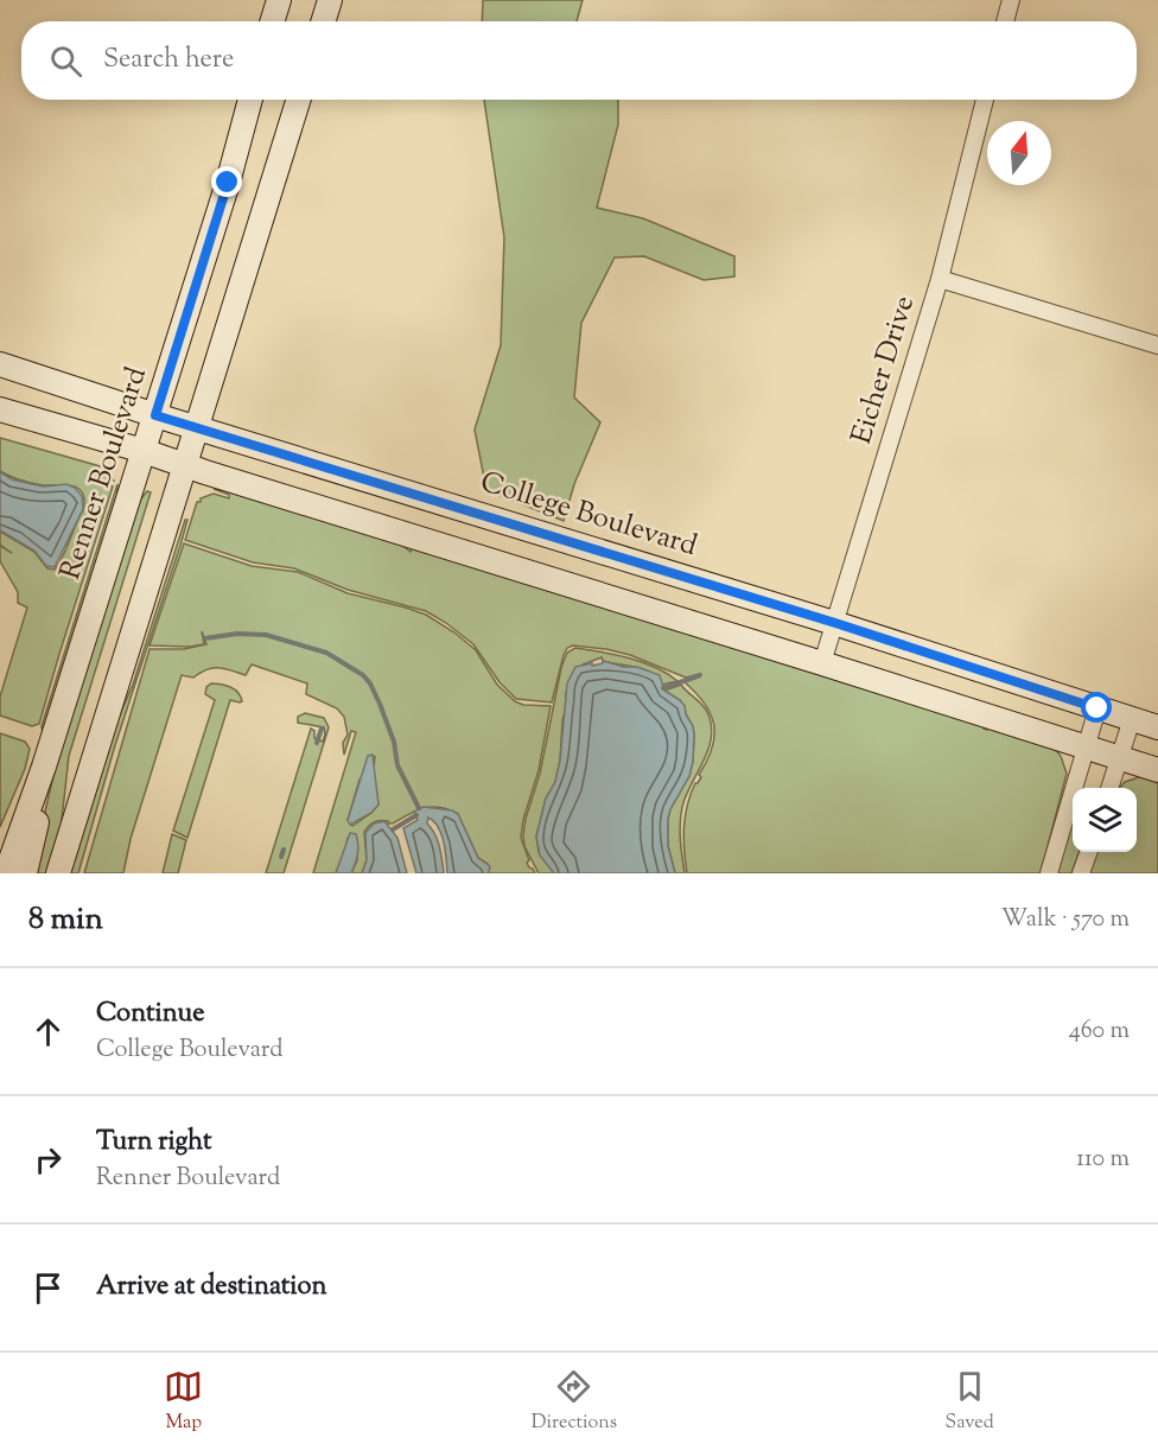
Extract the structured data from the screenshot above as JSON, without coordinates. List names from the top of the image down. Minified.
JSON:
{"streets":{"main road":["Renner Boulevard","College Boulevard"],"street":["Eicher Drive"]},"crossings":[["Eicher Drive","College Boulevard"],["Renner Boulevard","College Boulevard"]],"north":"top","page":{"search":"Search here","heading":["8 min","Walk · 570 m"],"list":[["Continue","College Boulevard","460 m"],["Turn right","Renner Boulevard","110 m"],"Arrive at destination"],"nav":["Map","Directions","Saved"]}}
